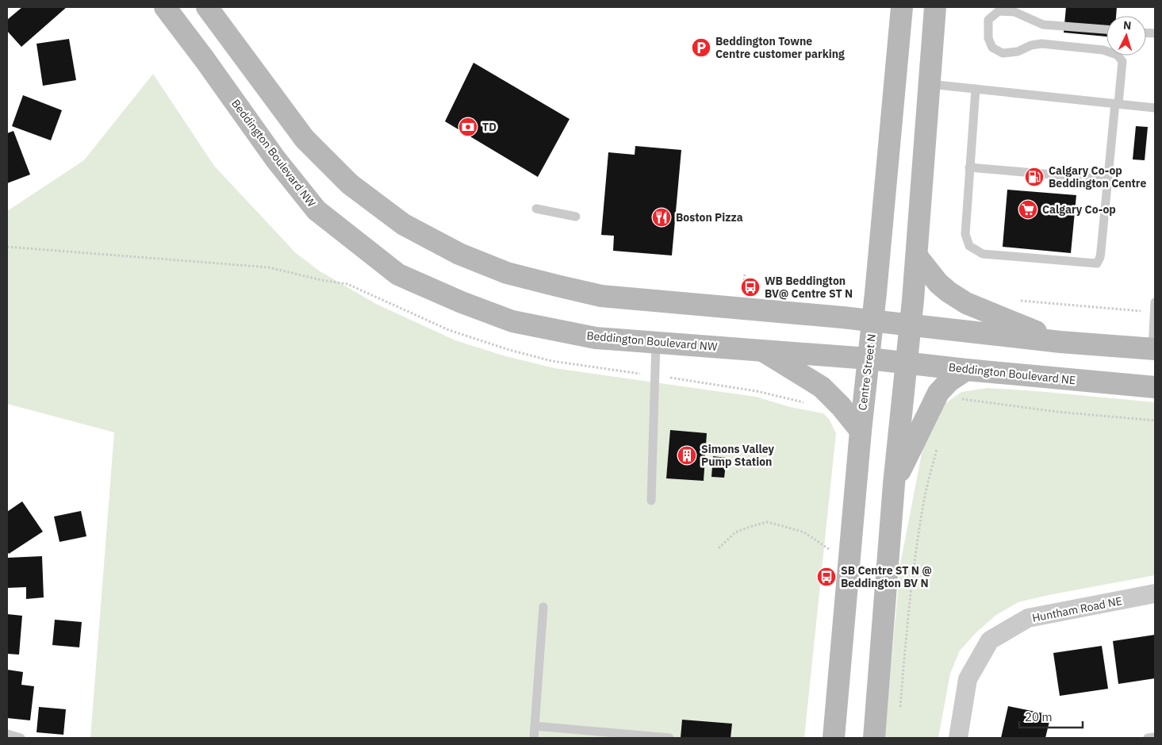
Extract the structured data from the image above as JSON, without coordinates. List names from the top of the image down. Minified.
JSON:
{"streets":{"main road":["Beddington Boulevard NW","Centre Street N","Beddington Boulevard NE"],"street":["Huntham Road NE"]},"crossings":[["Beddington Boulevard NW","Centre Street N"],["Beddington Boulevard NW","Beddington Boulevard NE"],["Centre Street N","Beddington Boulevard NE"]],"places":{"parking":["Beddington Towne Centre customer parking"],"bank":["TD"],"fuel station":["Calgary Co-op Beddington Centre"],"supermarket":["Calgary Co-op"],"restaurant":["Boston Pizza"],"bus stop":["WB Beddington BV@ Centre ST N","SB Centre ST N @ Beddington BV N"],"building":["Simons Valley Pump Station"]},"scale_bar":"20 m","north":"top"}
